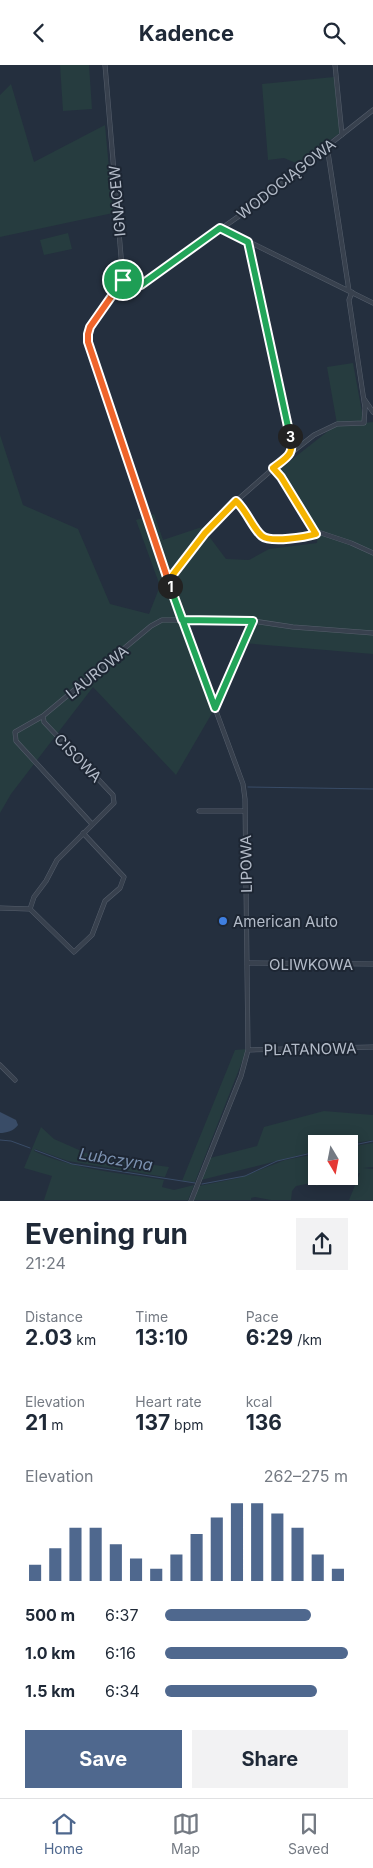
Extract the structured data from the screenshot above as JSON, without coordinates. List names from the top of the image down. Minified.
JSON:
{"streets":{"street":["WODOCIĄGOWA","IGNACEW","LAUROWA","CISOWA","LIPOWA","OLIWKOWA","PLATANOWA"]},"crossings":[["WODOCIĄGOWA","IGNACEW"],["WODOCIĄGOWA","LIPOWA"],["IGNACEW","LIPOWA"],["LAUROWA","CISOWA"],["LAUROWA","LIPOWA"],["LIPOWA","OLIWKOWA"],["LIPOWA","PLATANOWA"]],"water":["Lubczyna"],"places":["American Auto"],"north":"bottom","page":{"header":"Kadence","pins":["3","1"],"heading":["Evening run","21:24"],"stats":[["Distance","2.03 km"],["Time","13:10"],["Pace","6:29 /km"],["Elevation","21 m"],["Heart rate","137 bpm"],["kcal","136"]],"chart":["Elevation","262–275 m"],"list":[{"name":"500 m","note":"6:37"},{"name":"1.0 km","note":"6:16"},{"name":"1.5 km","note":"6:34"}],"buttons":["Save","Share"],"tabs":["Home","Map","Saved"]}}
